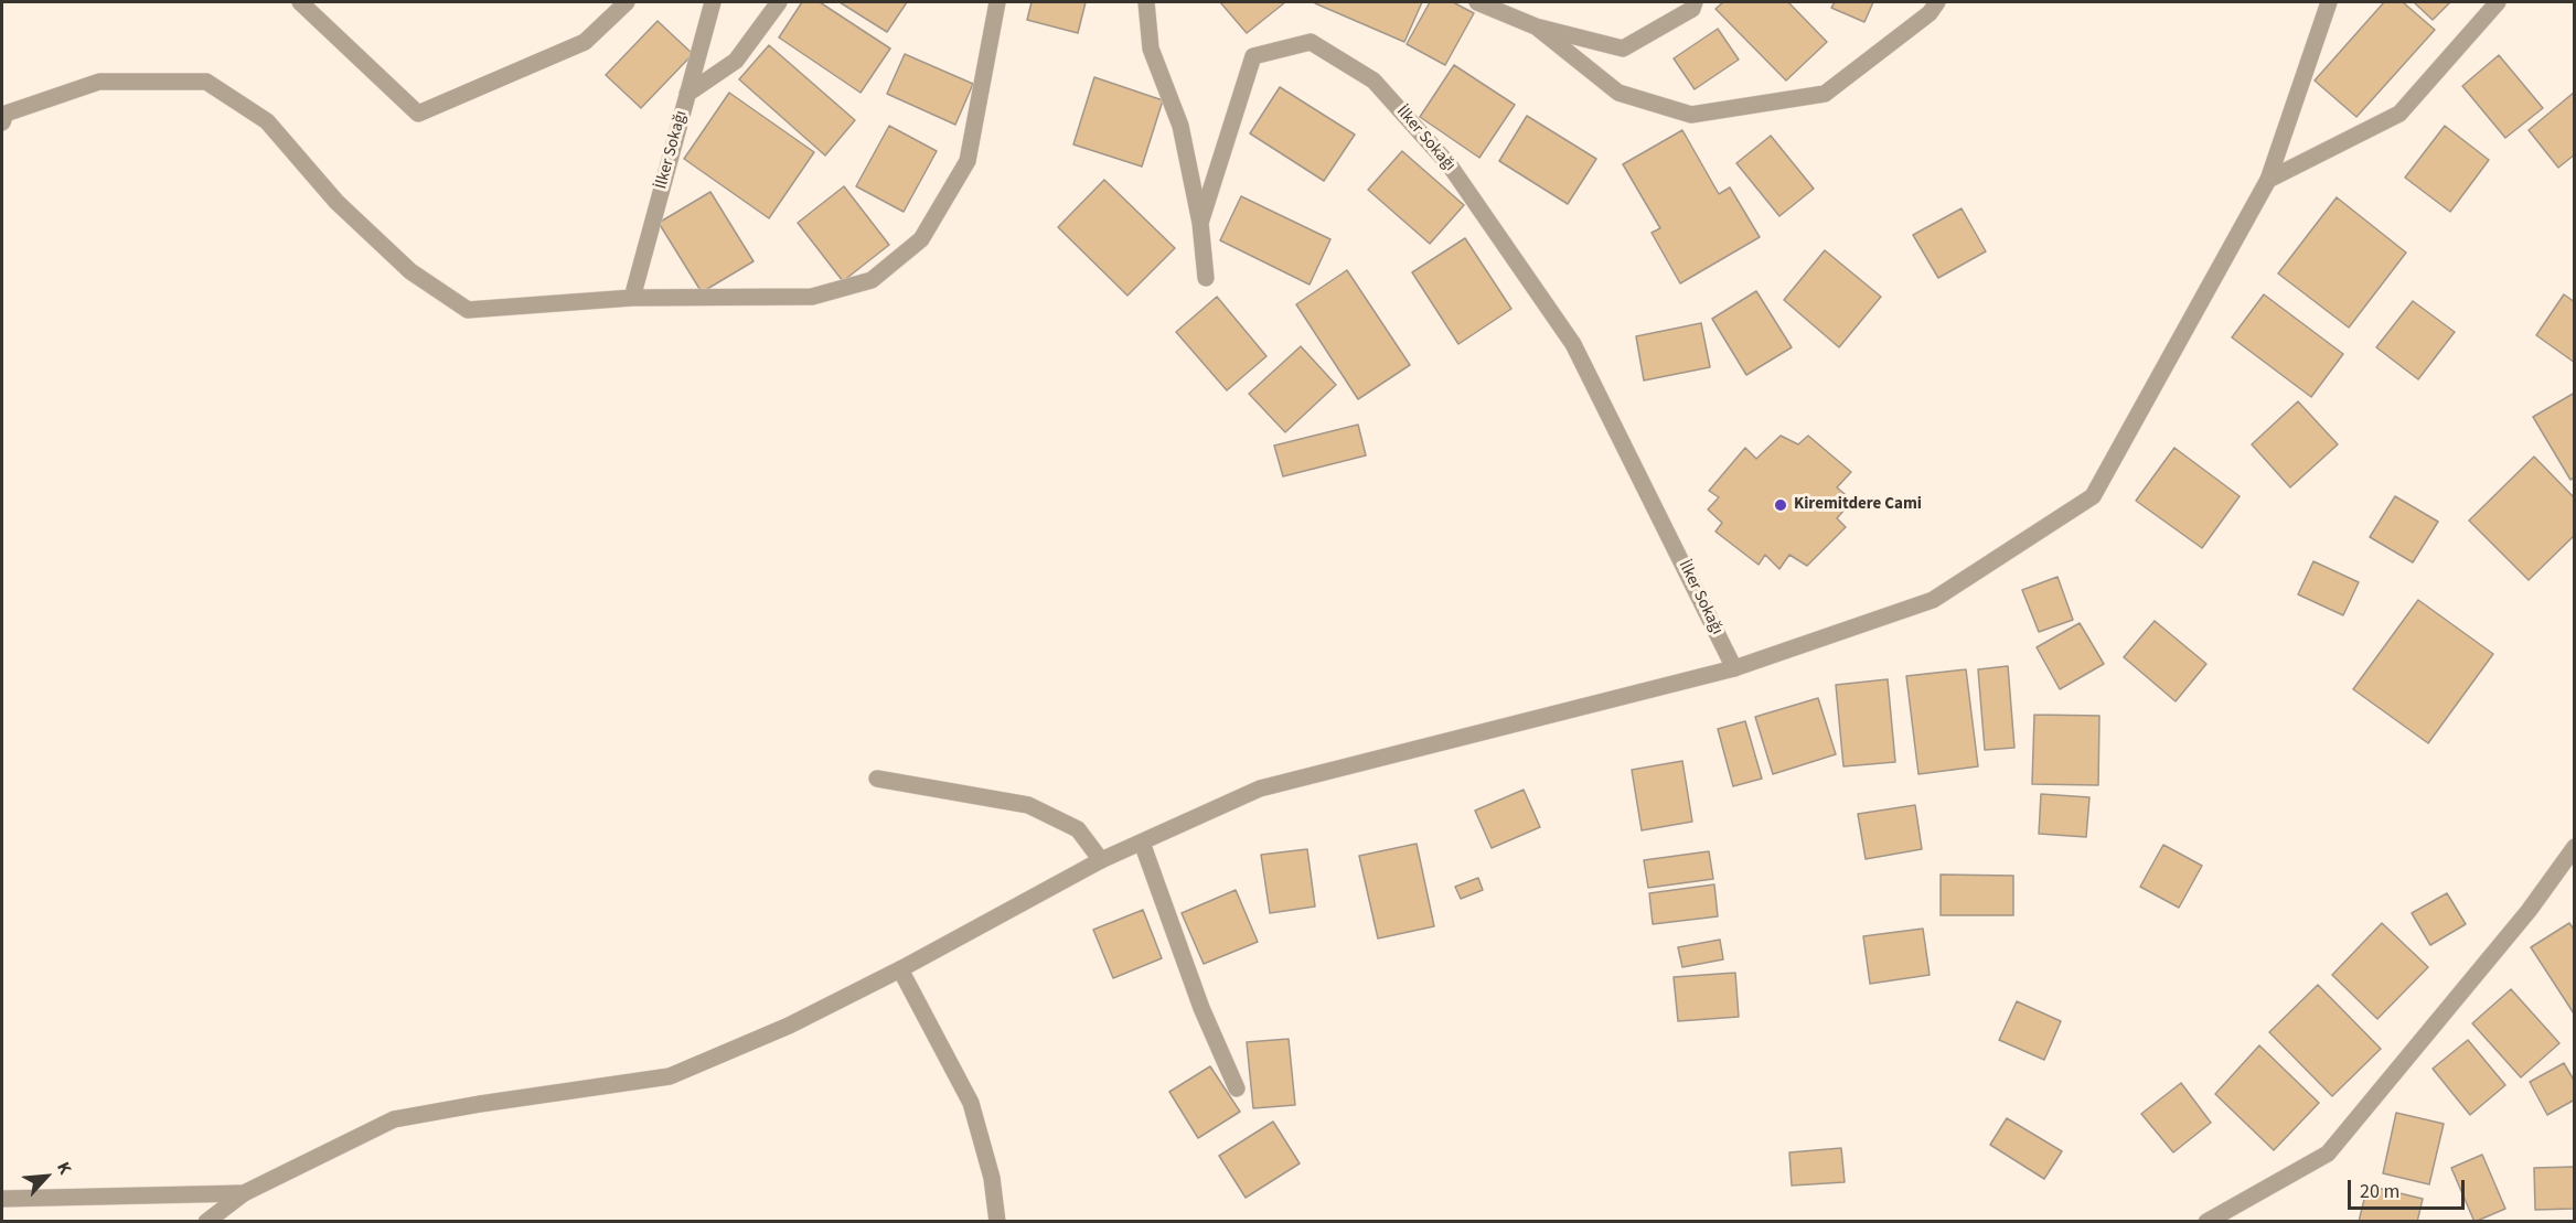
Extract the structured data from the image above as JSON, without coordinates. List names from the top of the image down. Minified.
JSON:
{"streets":{"street":["İlker Sokağı"]},"places":["Kiremitdere Cami"],"scale_bar":"20 m","north":"top right"}
